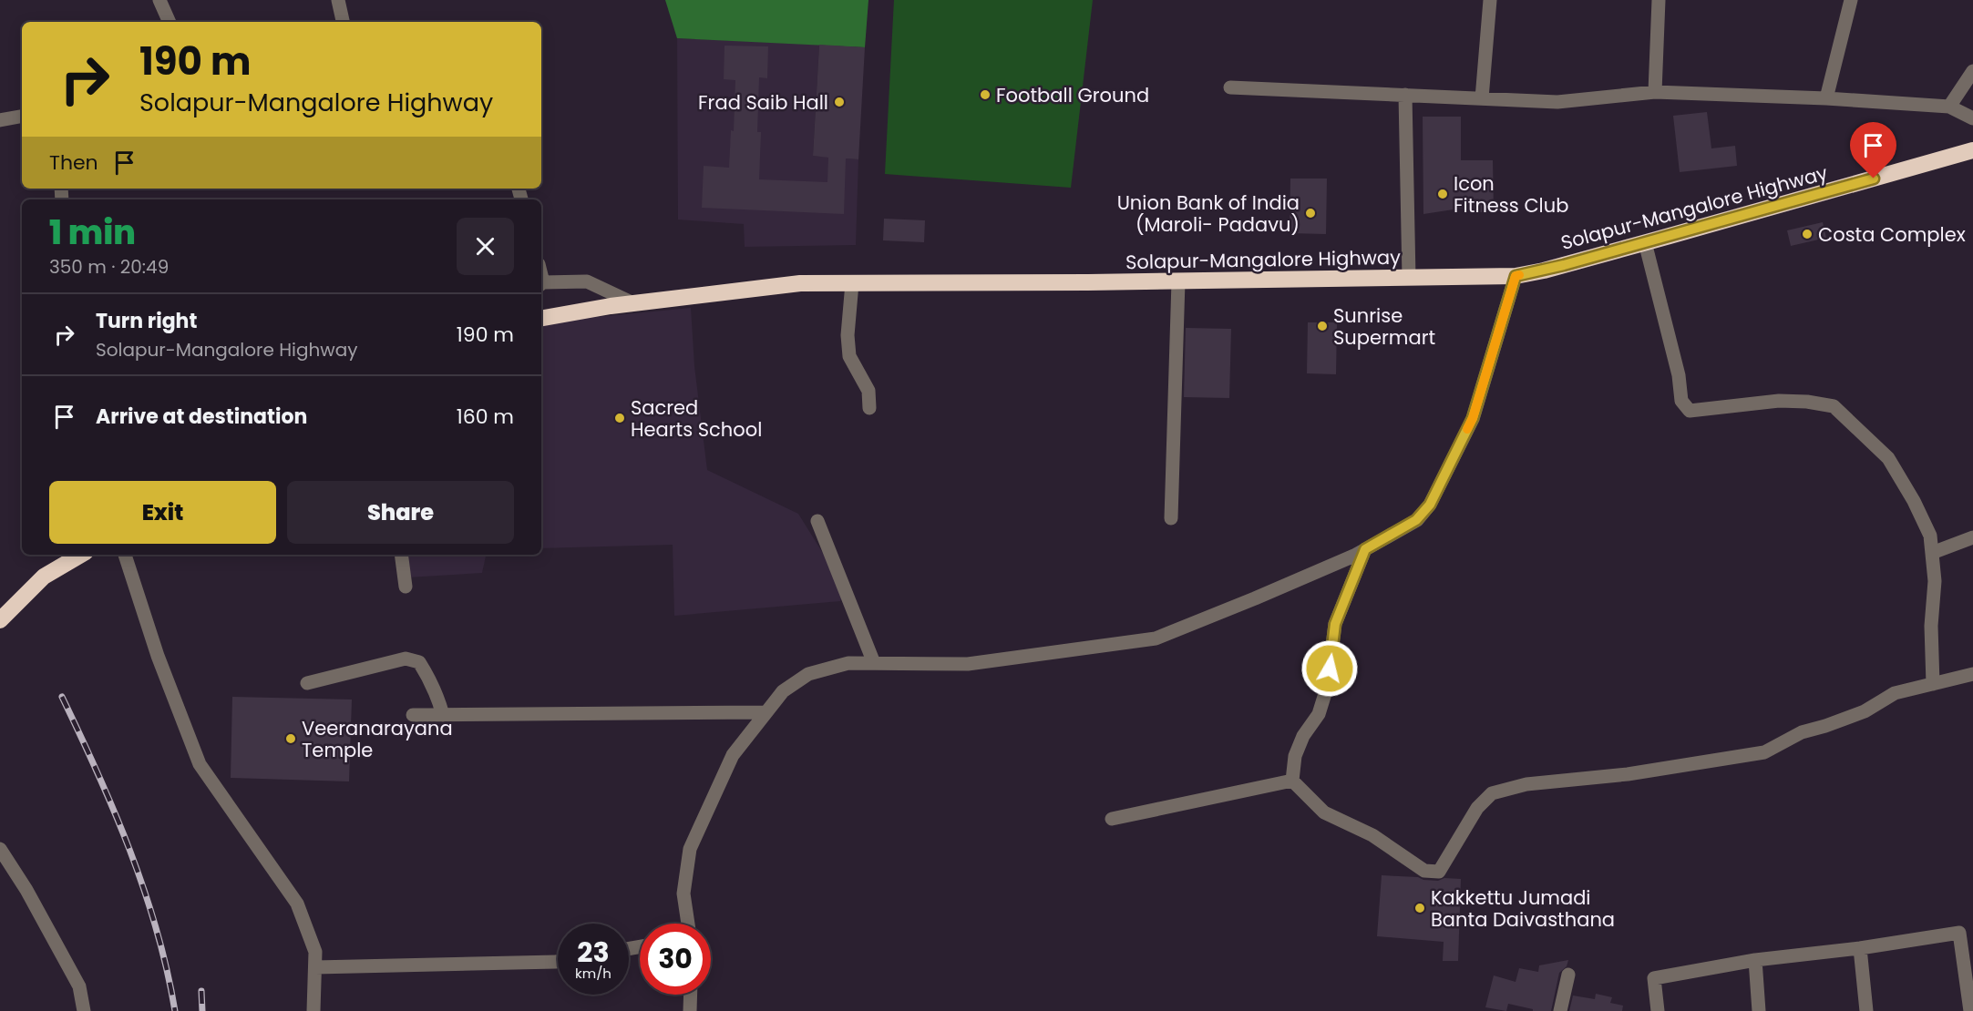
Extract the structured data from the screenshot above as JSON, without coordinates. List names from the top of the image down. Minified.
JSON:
{"streets":{"highway":["Solapur-Mangalore Highway"]},"places":["Football Ground","Frad Saib Hall","Icon Fitness Club","Union Bank of India (Maroli- Padavu)","Costa Complex","Sunrise Supermart","Sacred Hearts School","Veeranarayana Temple","Kakkettu Jumadi Banta Daivasthana"],"page":{"turn":["190 m","Solapur-Mangalore Highway"],"then":"Then","heading":["1 min","350 m · 20:49"],"list":[{"name":"Turn right","note":"Solapur-Mangalore Highway","value":"190 m"},{"name":"Arrive at destination","value":"160 m"}],"buttons":["Exit","Share"],"speed":"23 km/h","limit":"30"}}
